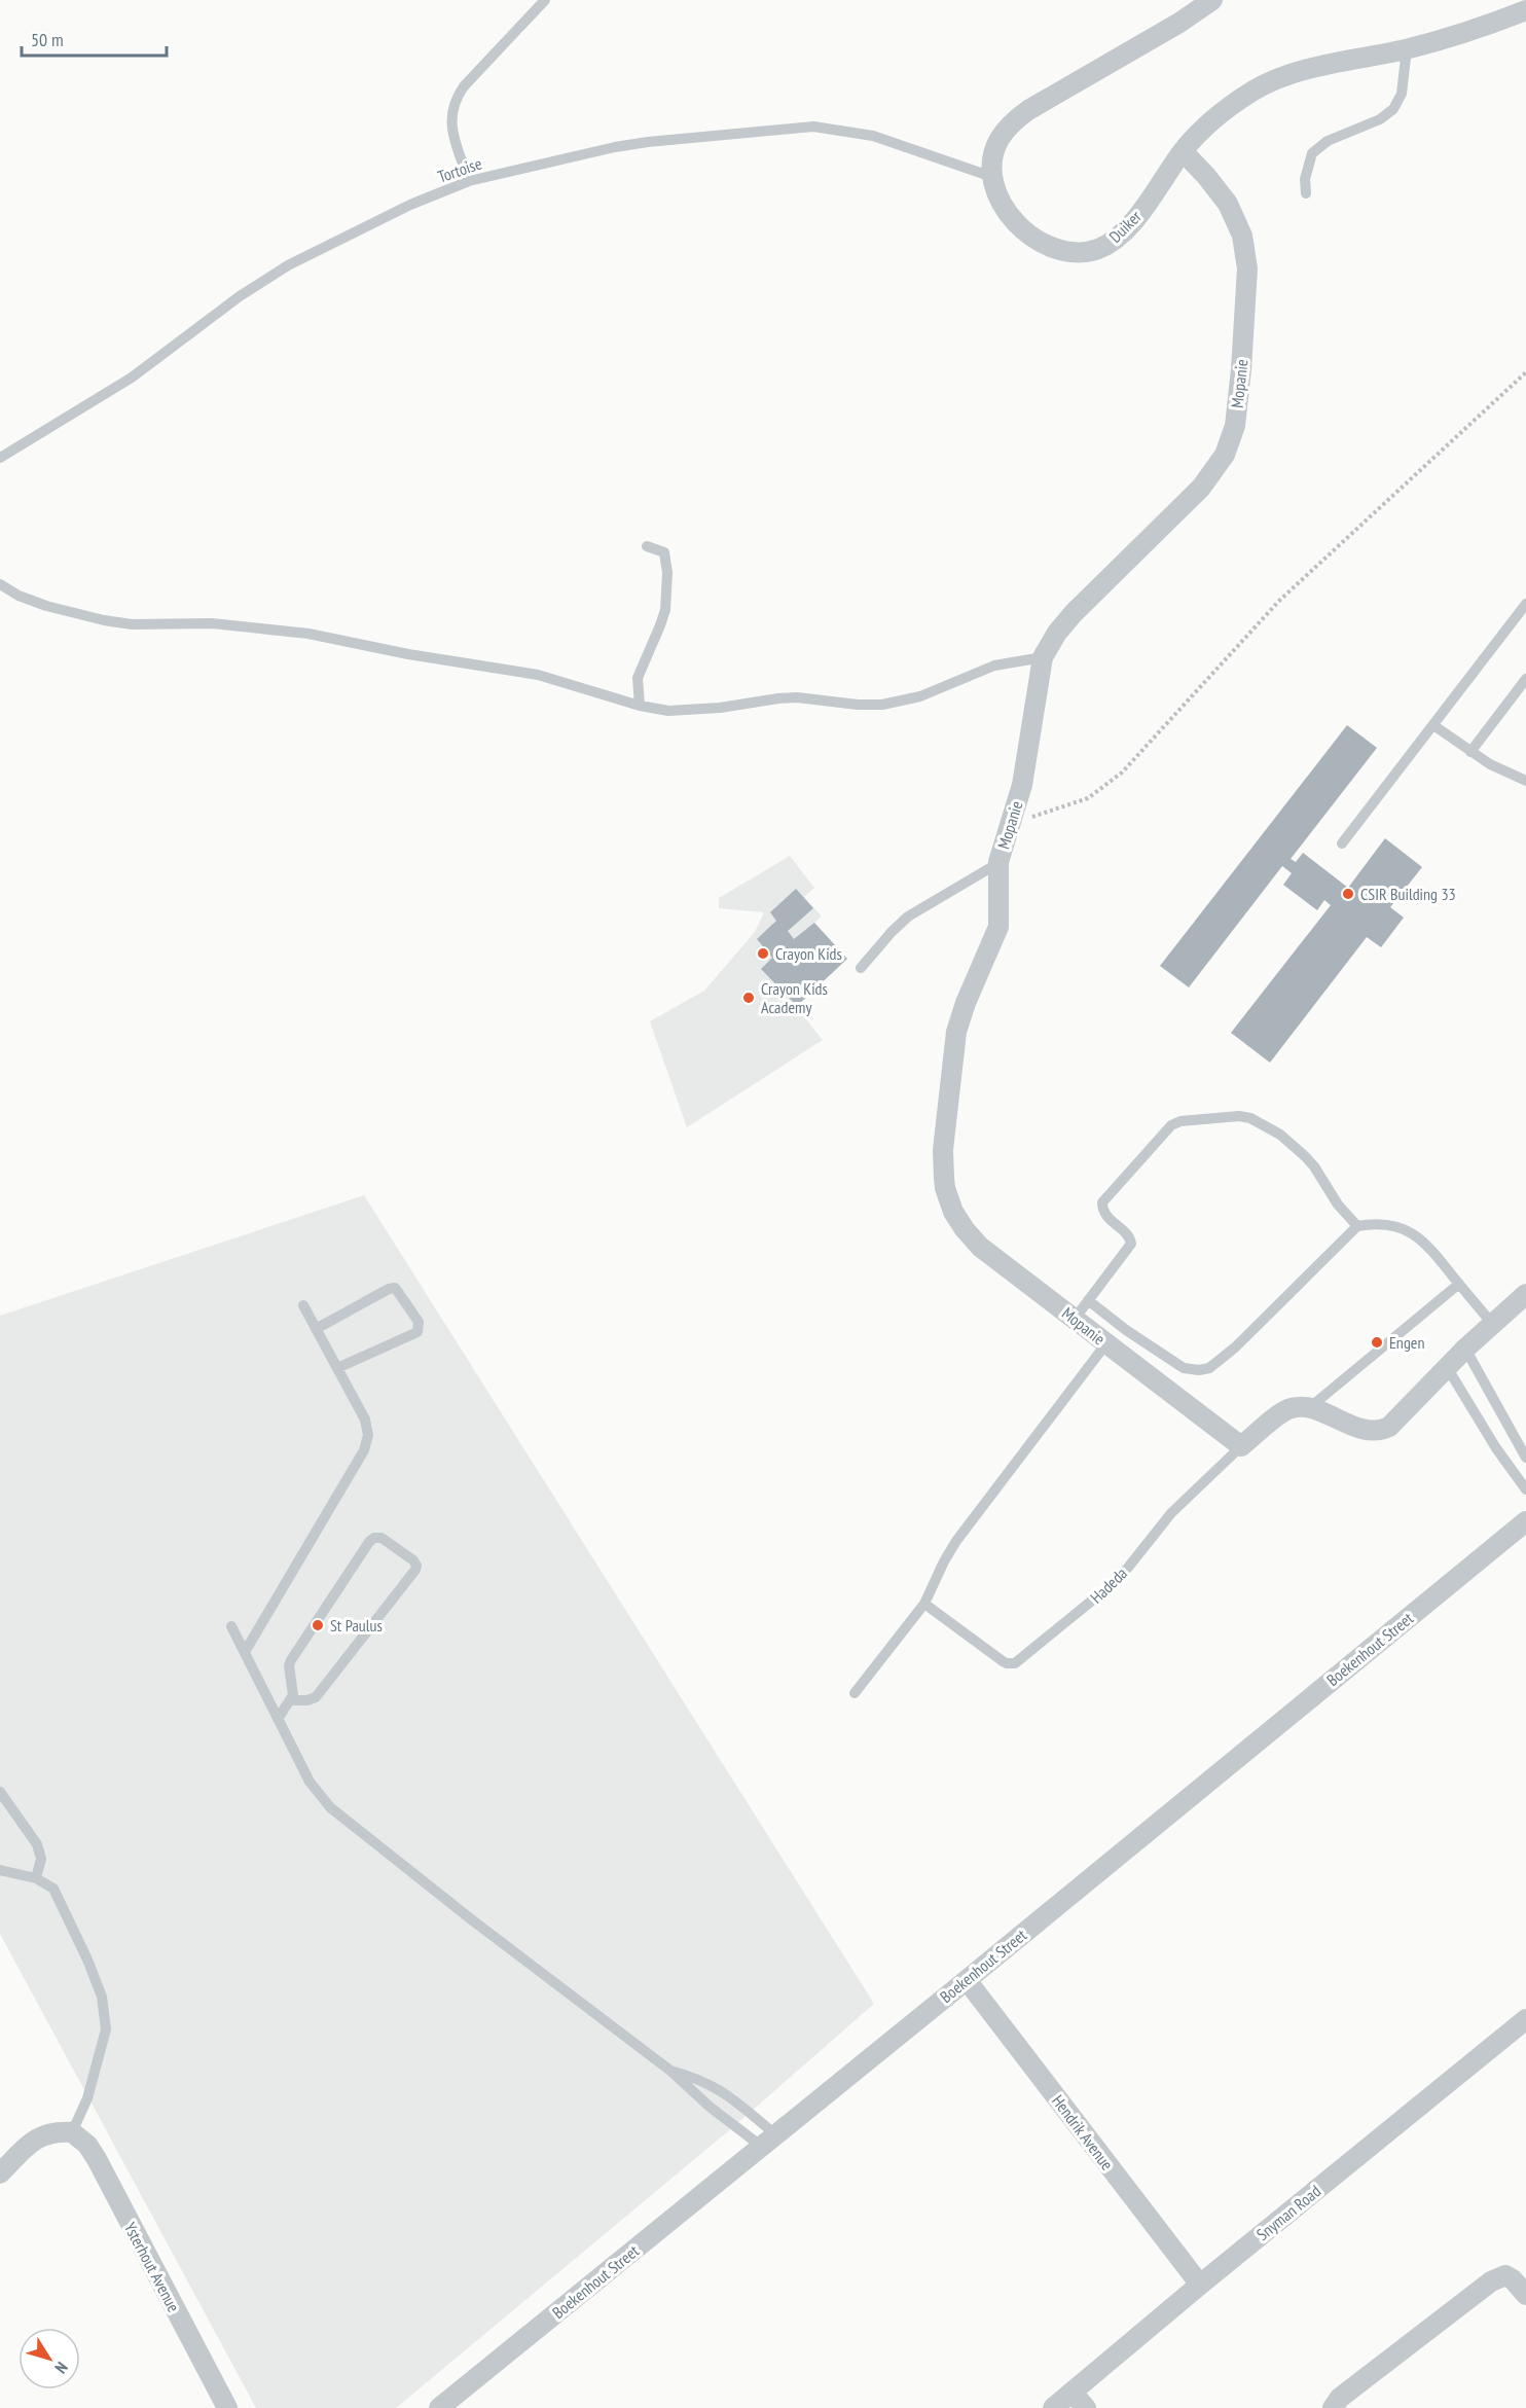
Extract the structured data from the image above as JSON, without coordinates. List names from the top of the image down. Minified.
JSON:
{"streets":{"street":["Duiker","Mopanie","Hadeda","Boekenhout Street","Hendrik Avenue","Snyman Road","Ysterhout Avenue"],"lane":["Tortoise"]},"crossings":[["Tortoise","Duiker"],["Duiker","Mopanie"],["Mopanie","Hadeda"],["Boekenhout Street","Hendrik Avenue"],["Hendrik Avenue","Snyman Road"]],"places":["CSIR Building 33","Crayon Kids","Crayon Kids Academy","Engen","St Paulus"],"scale_bar":"50 m","north":"bottom right"}
